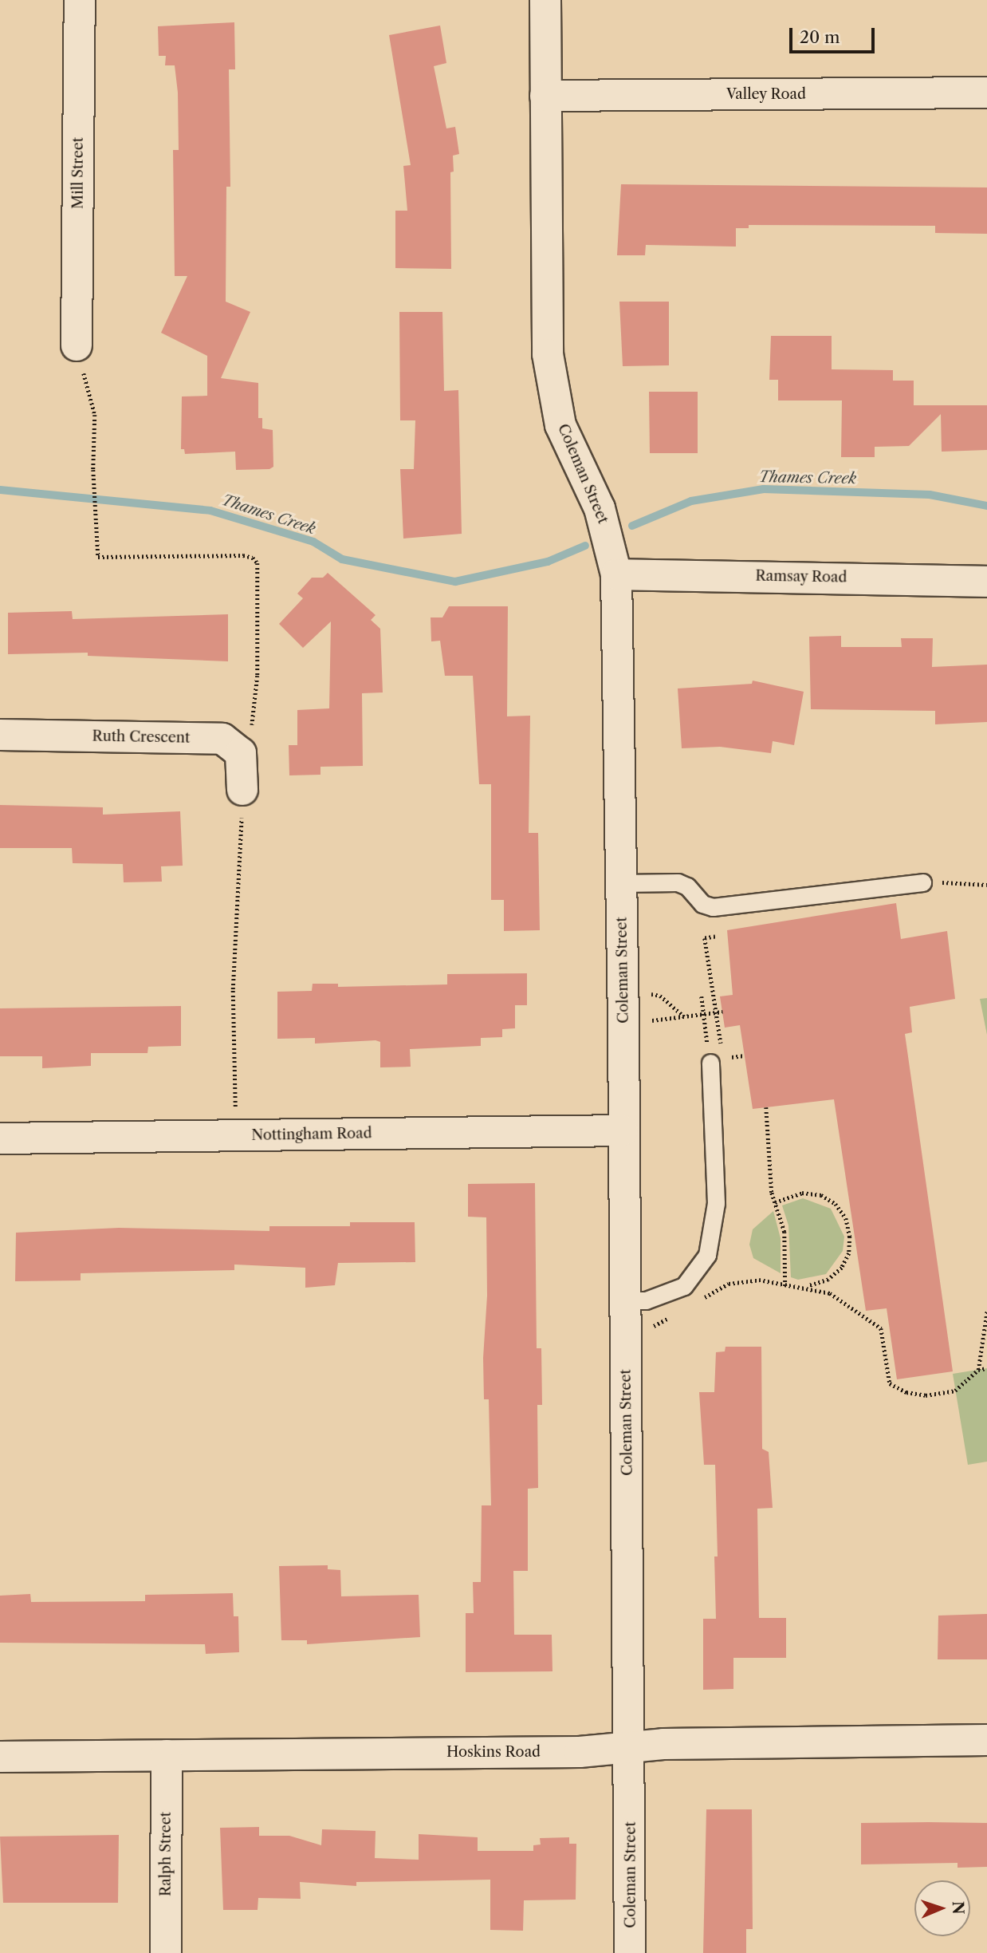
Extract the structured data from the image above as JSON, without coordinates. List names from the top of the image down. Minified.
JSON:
{"streets":{"street":["Valley Road","Mill Street","Coleman Street","Ramsay Road","Ruth Crescent","Nottingham Road","Hoskins Road","Ralph Street"]},"crossings":[["Valley Road","Coleman Street"],["Coleman Street","Ramsay Road"],["Coleman Street","Nottingham Road"],["Coleman Street","Hoskins Road"],["Hoskins Road","Ralph Street"]],"water":["Thames Creek"],"scale_bar":"20 m","north":"right"}
